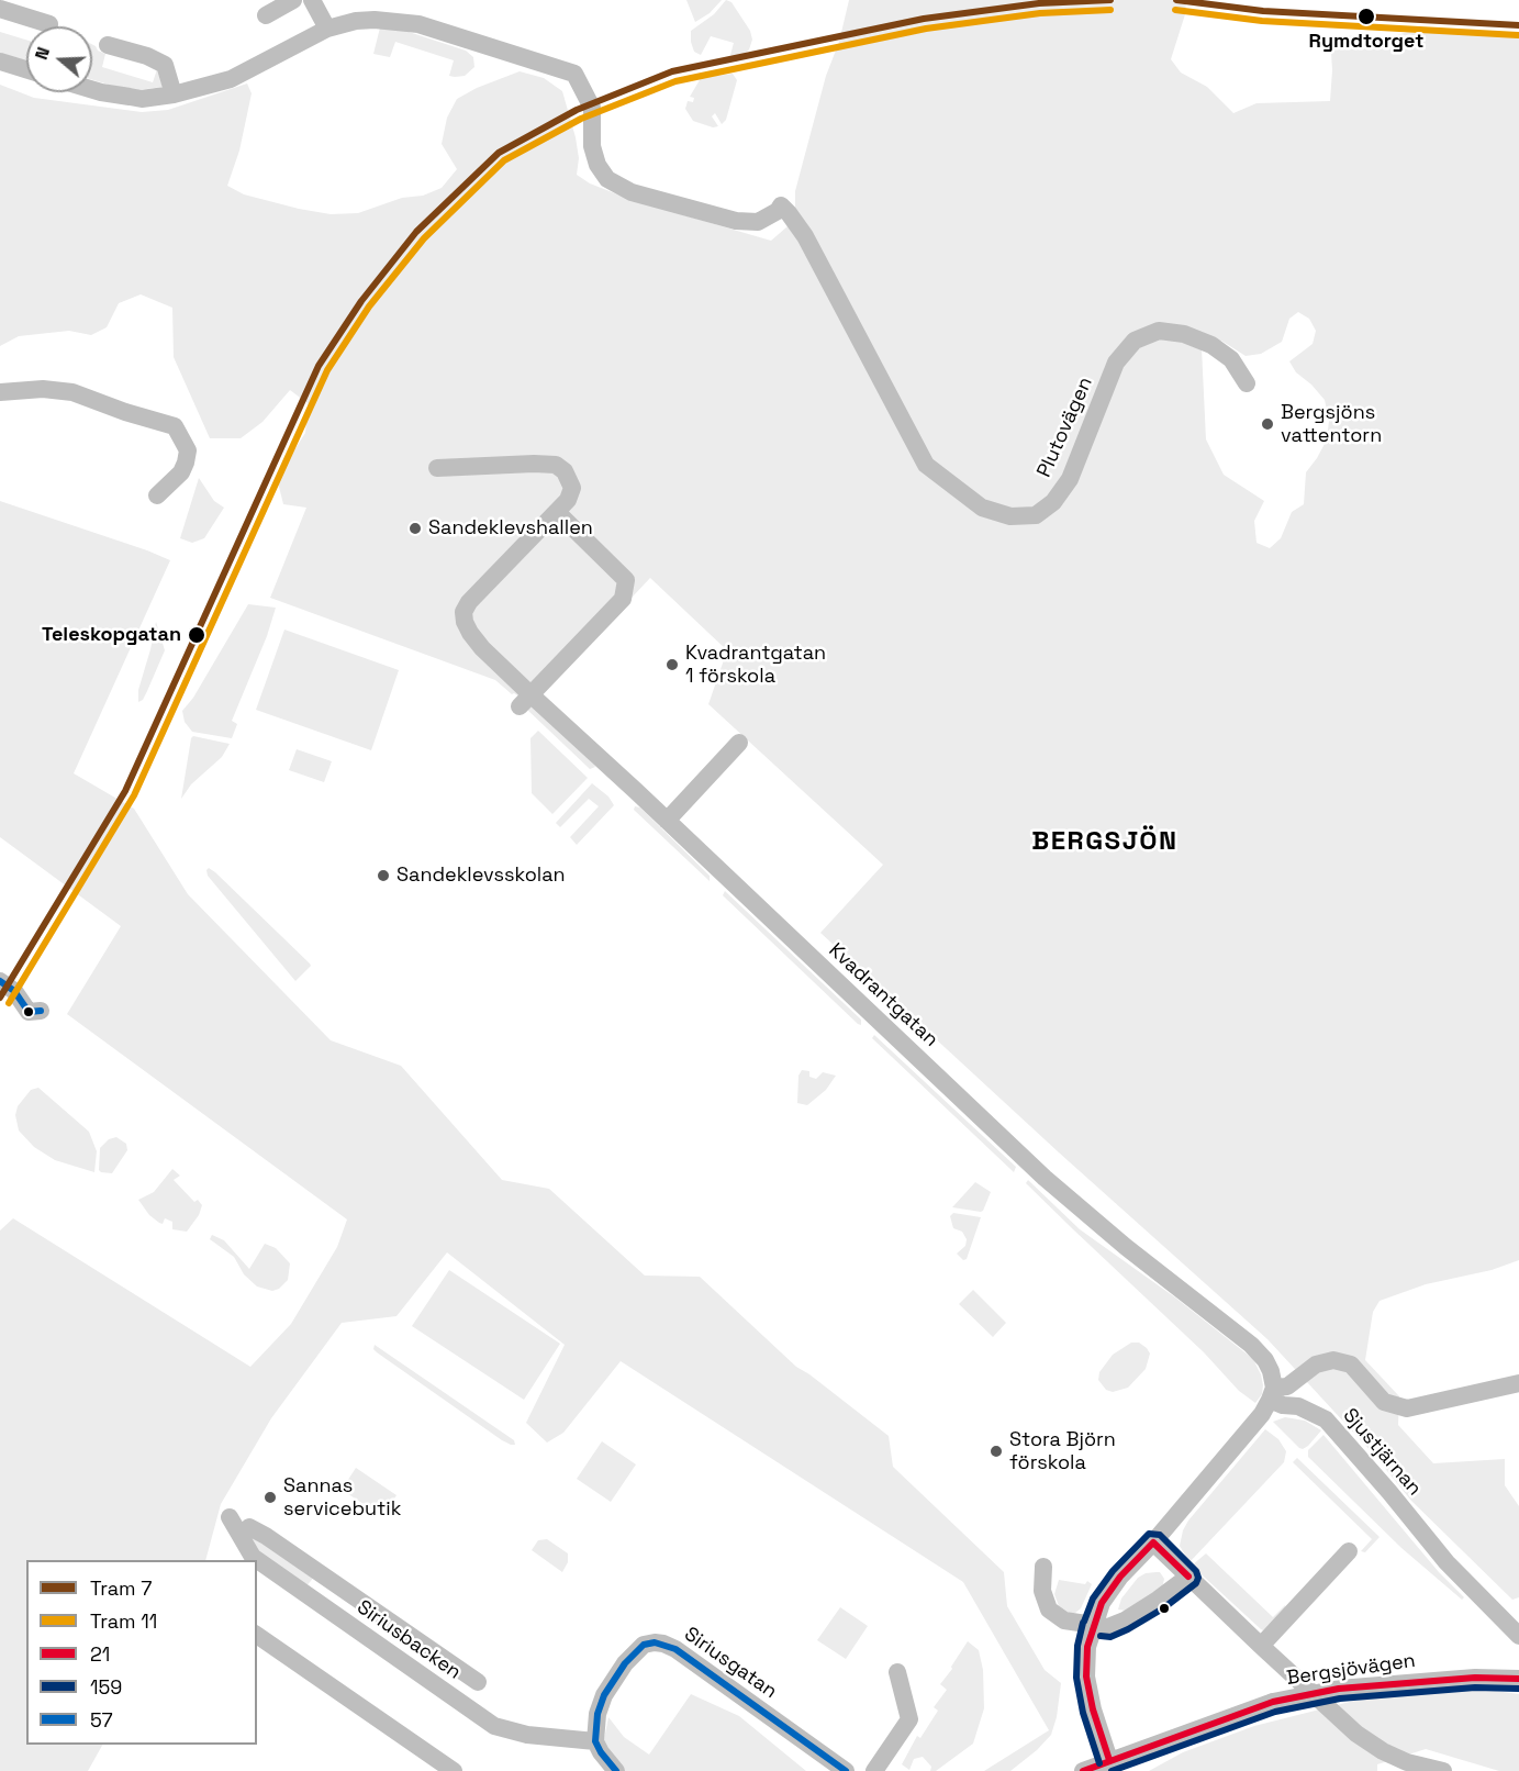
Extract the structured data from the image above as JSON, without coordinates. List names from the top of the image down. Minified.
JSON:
{"streets":{"street":["Plutovägen","Kvadrantgatan","Sjustjärnan","Siriusbacken","Siriusgatan","Bergsjövägen"]},"crossings":[["Kvadrantgatan","Sjustjärnan"],["Siriusbacken","Siriusgatan"]],"districts":["BERGSJÖN"],"places":["Rymdtorget","Bergsjöns vattentorn","Sandeklevshallen","Teleskopgatan","Kvadrantgatan 1 förskola","Sandeklevsskolan","Stora Björn förskola","Sannas servicebutik"],"lines":["tram line 7","tram line 11","transit line 57","transit line 159","transit line 21"],"legend":["Tram 7","Tram 11","21","159","57"],"north":"left"}
